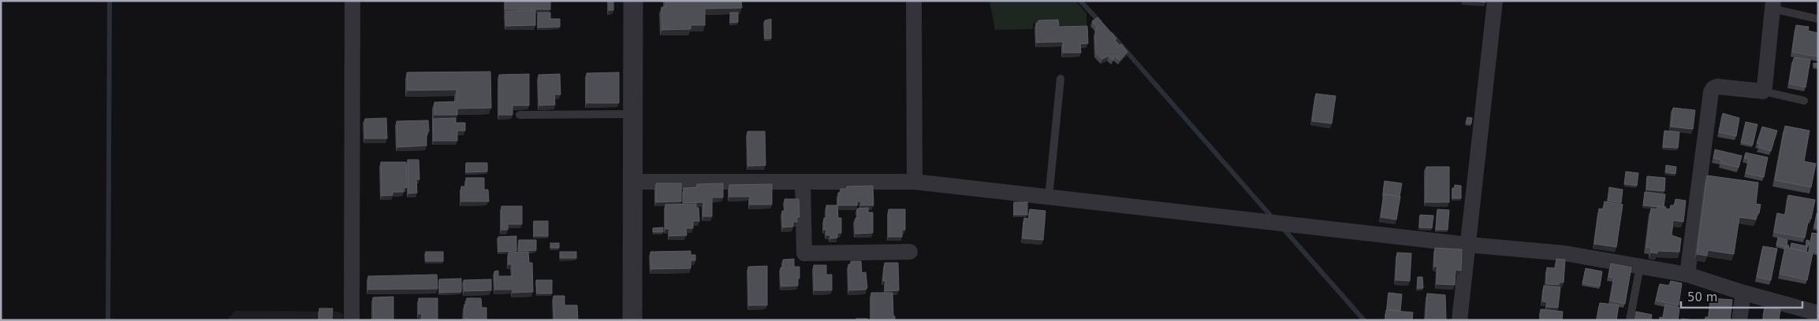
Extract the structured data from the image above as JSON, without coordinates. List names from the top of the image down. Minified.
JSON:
{"scale_bar":"50 m"}
